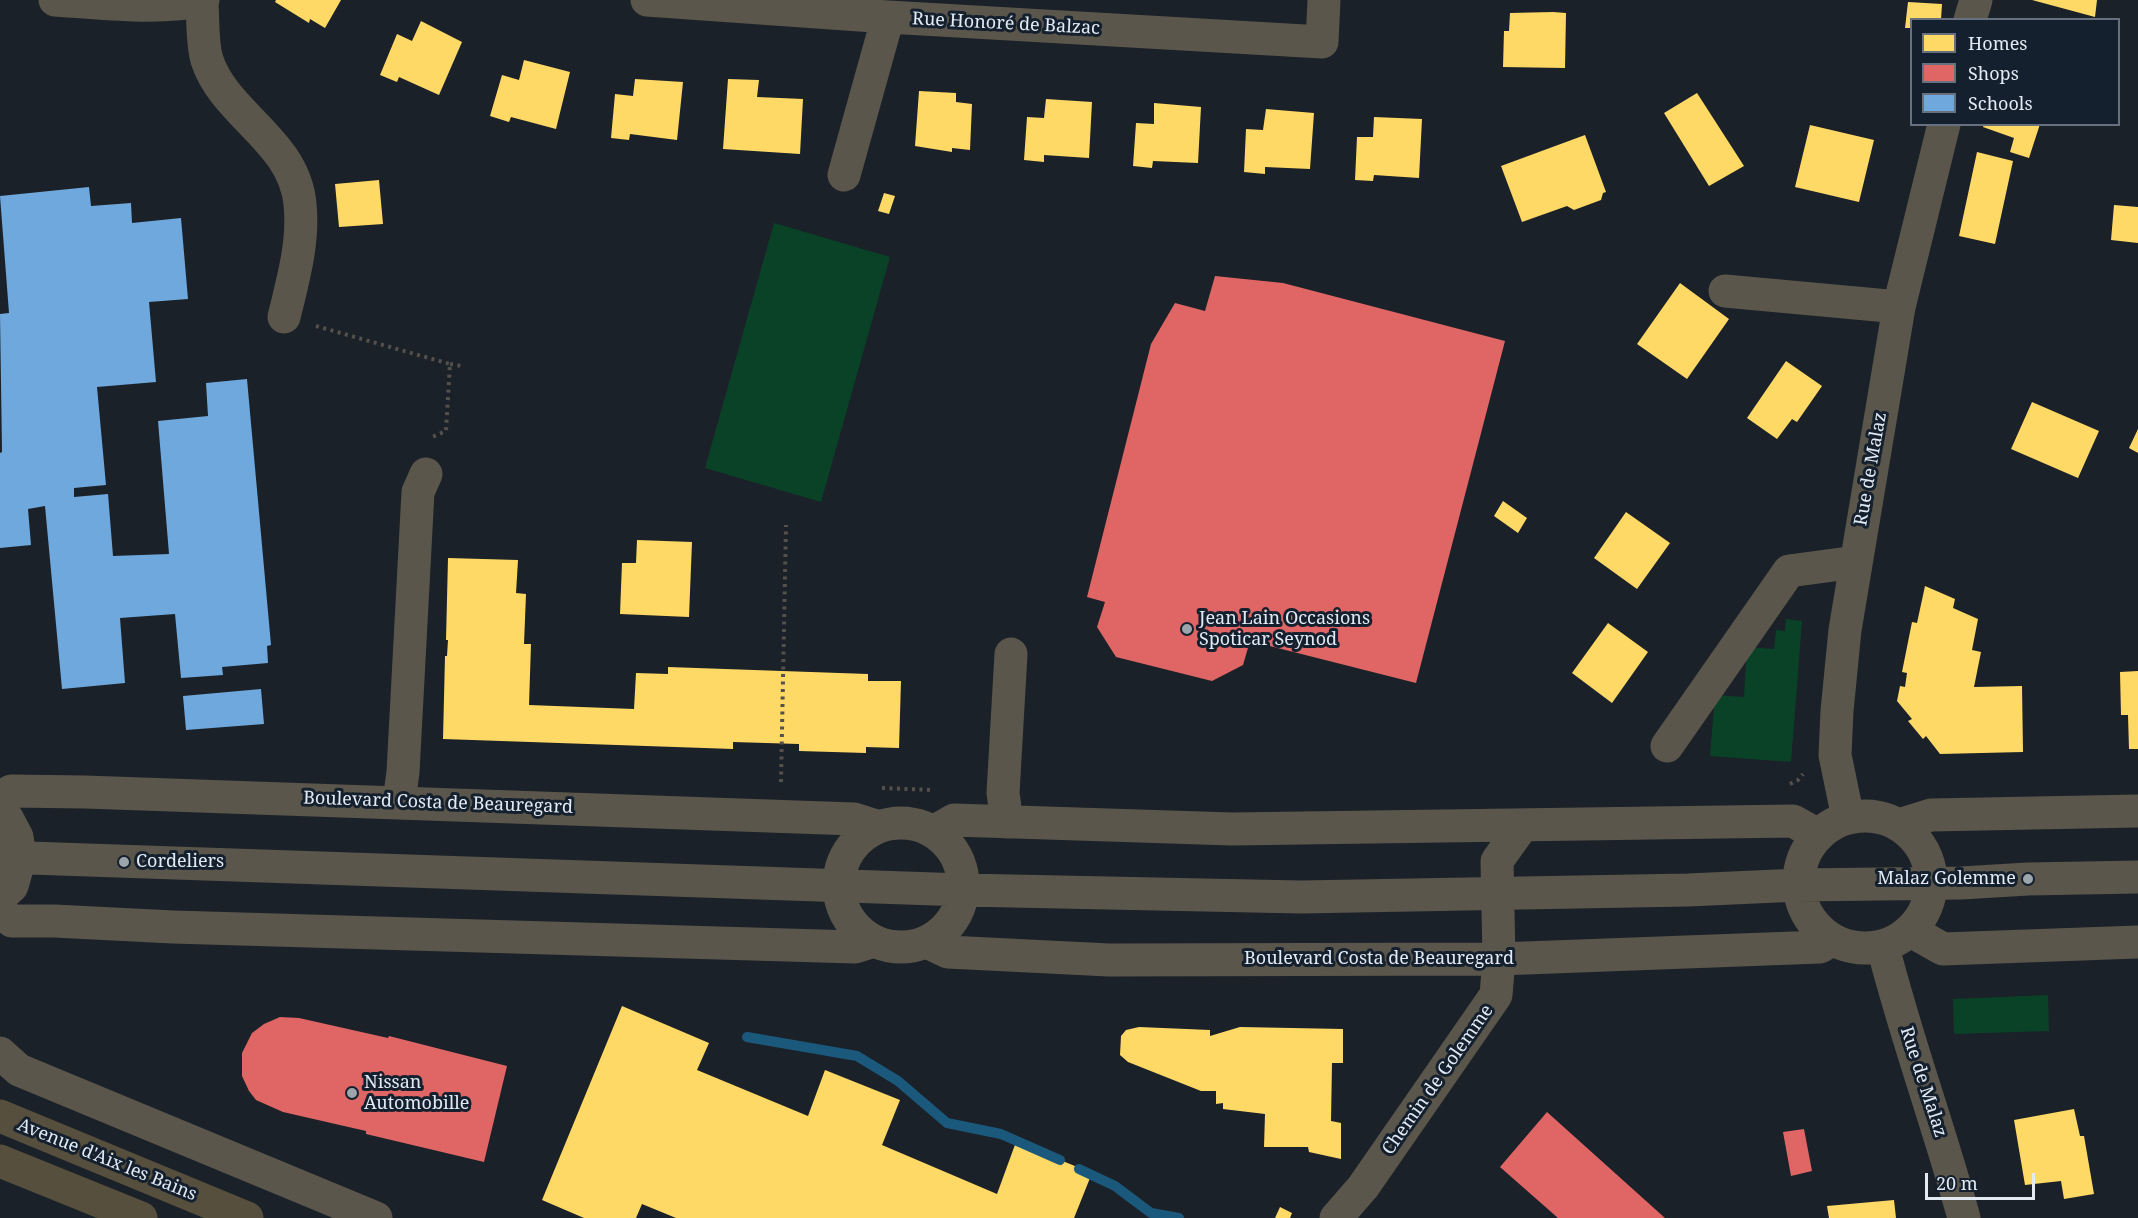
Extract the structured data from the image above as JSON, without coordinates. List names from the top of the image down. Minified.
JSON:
{"streets":{"main road":["Avenue d'Aix les Bains"],"street":["Rue Honoré de Balzac","Rue de Malaz","Boulevard Costa de Beauregard","Chemin de Golemme"]},"crossings":[["Boulevard Costa de Beauregard","Chemin de Golemme"]],"places":["Jean Lain Occasions Spoticar Seynod","Cordeliers","Malaz Golemme","Nissan Automobille"],"legend":["Homes","Shops","Schools"],"scale_bar":"20 m"}
